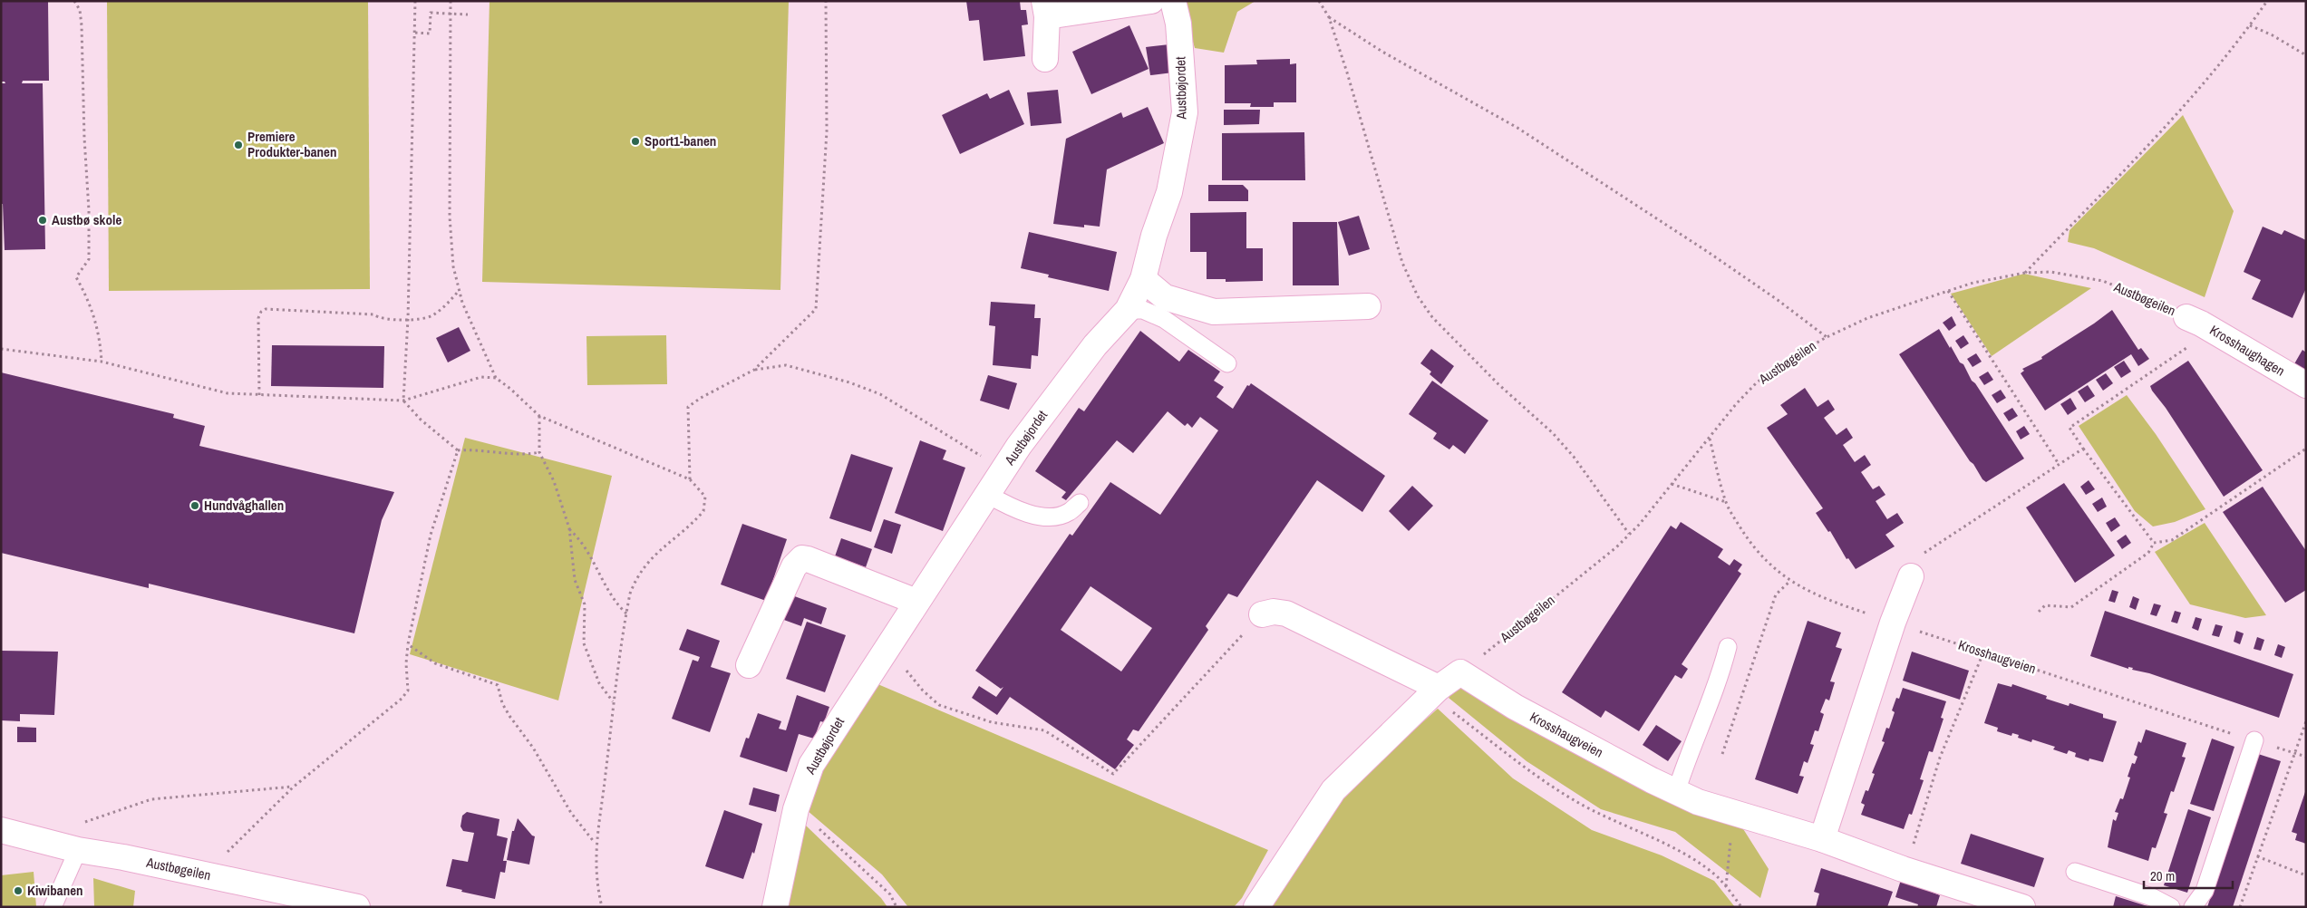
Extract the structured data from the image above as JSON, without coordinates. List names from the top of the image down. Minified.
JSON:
{"streets":{"street":["Austbøjordet","Austbøgeilen","Krosshaughagen","Krosshaugveien"]},"crossings":[["Austbøgeilen","Krosshaughagen"],["Austbøgeilen","Krosshaugveien"]],"places":["Sport1-banen","Premiere Produkter-banen","Austbø skole","Hundvåghallen","Kiwibanen"],"scale_bar":"20 m"}
